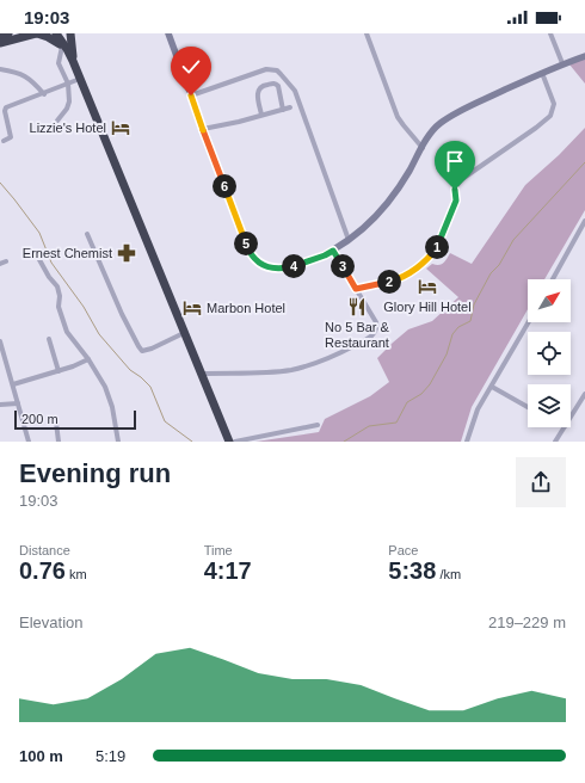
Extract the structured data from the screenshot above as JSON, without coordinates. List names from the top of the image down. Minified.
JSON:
{"places":{"hotel":["Lizzie's Hotel","Glory Hill Hotel","Marbon Hotel"],"pharmacy":["Ernest Chemist"],"restaurant":["No 5 Bar & Restaurant"]},"scale_bar":"200 m","north":"top right","page":{"status":"19:03","pins":["6","5","1","3","4","2"],"scale":"200 m","heading":["Evening run","19:03"],"stats":[["Distance","0.76 km"],["Time","4:17"],["Pace","5:38 /km"]],"chart":["Elevation","219–229 m"],"list":[{"name":"100 m","note":"5:19"}]}}
